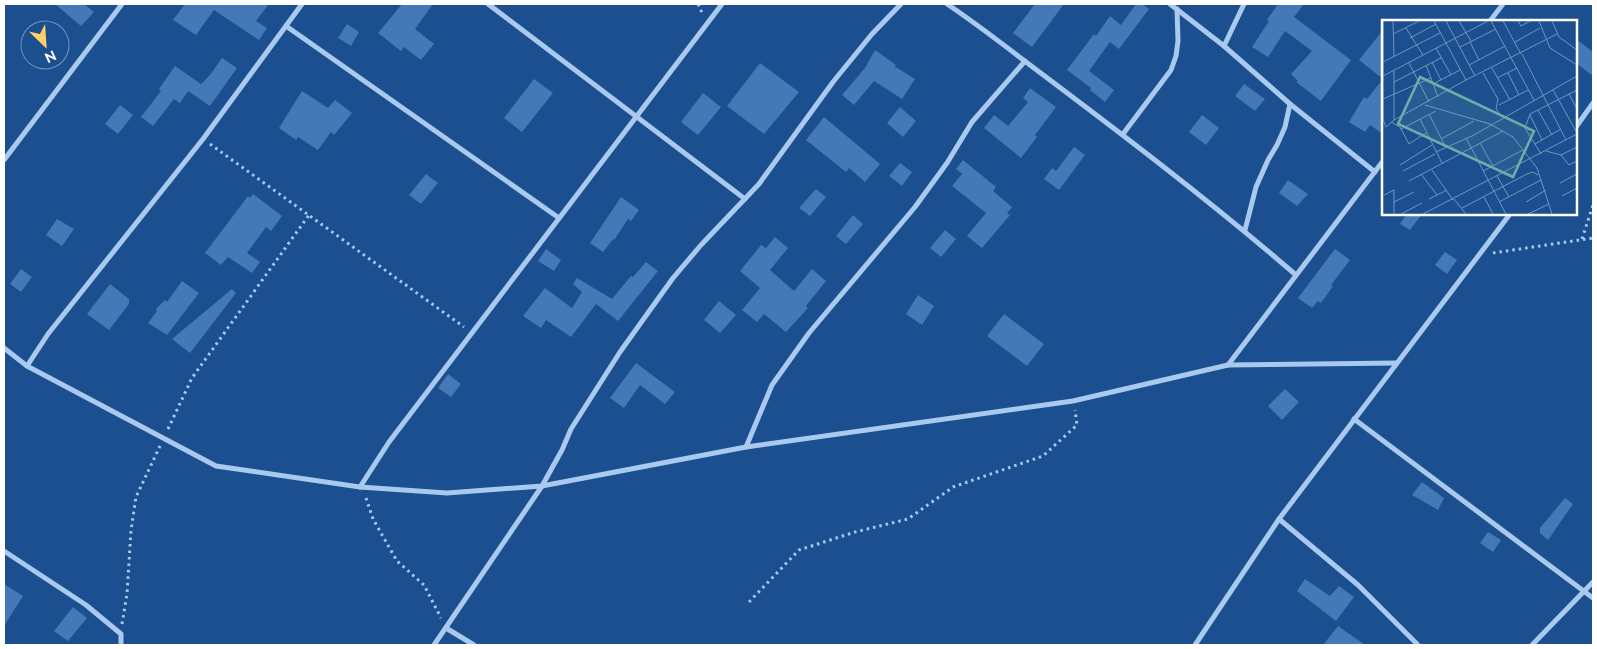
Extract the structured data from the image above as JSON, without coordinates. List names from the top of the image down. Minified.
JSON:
{"north":"bottom right"}
